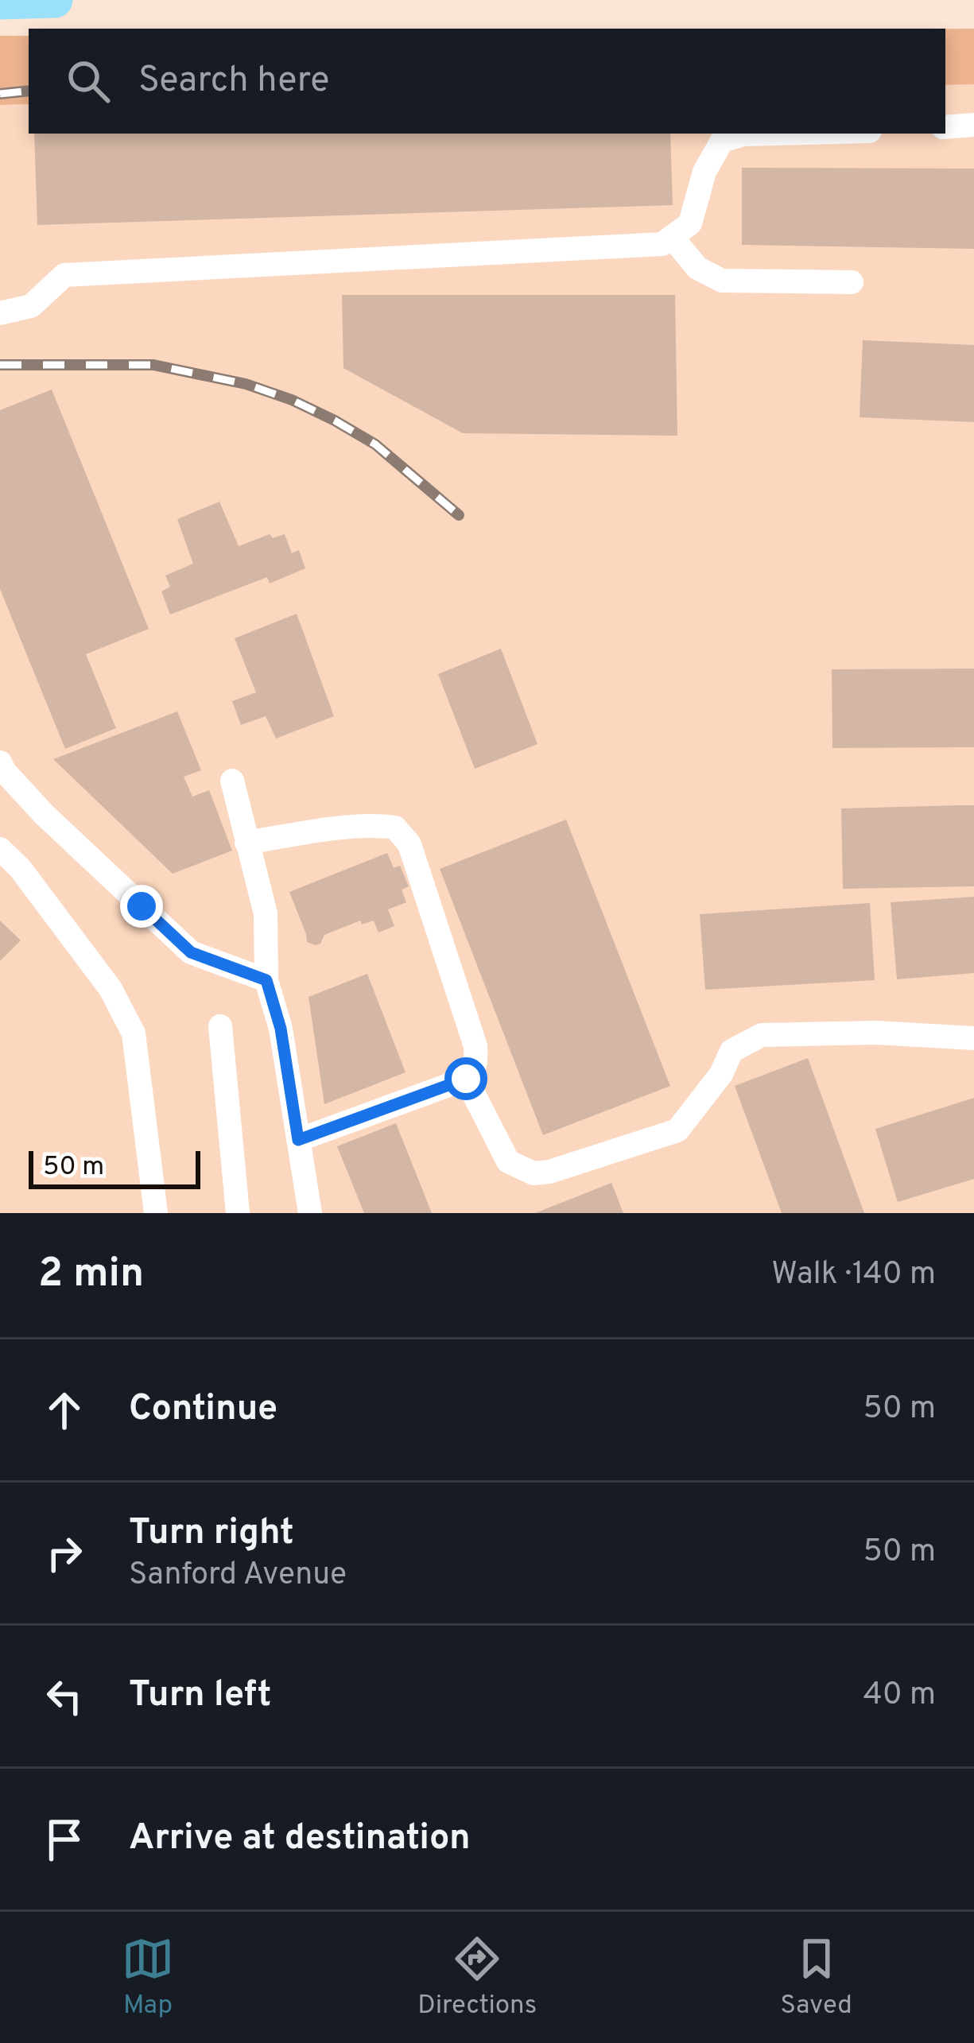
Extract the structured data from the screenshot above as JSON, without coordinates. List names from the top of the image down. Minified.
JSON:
{"scale_bar":"50 m","page":{"search":"Search here","scale":"50 m","heading":["2 min","Walk · 140 m"],"list":[["Continue","50 m"],["Turn right","Sanford Avenue","50 m"],["Turn left","40 m"],"Arrive at destination"],"nav":["Map","Directions","Saved"]}}
